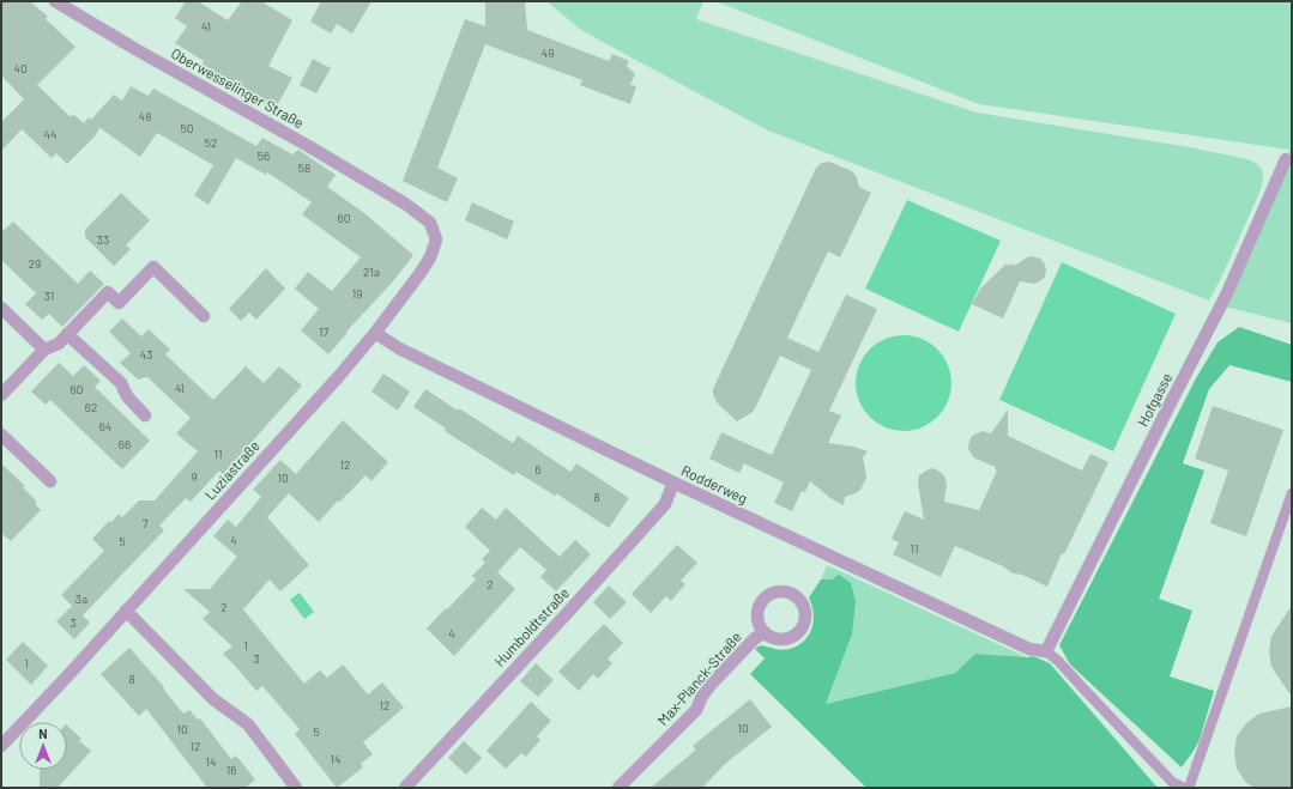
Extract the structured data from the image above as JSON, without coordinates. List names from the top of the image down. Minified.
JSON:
{"streets":{"street":["Oberwesselinger Straße","Hofgasse","Luziastraße","Rodderweg","Humboldtstraße","Max-Planck-Straße"]},"crossings":[["Oberwesselinger Straße","Luziastraße"],["Hofgasse","Rodderweg"],["Luziastraße","Rodderweg"],["Rodderweg","Humboldtstraße"]],"house_numbers":["41","49","40","48","50","44","52","56","58","60","33","29","21a","19","31","17","43","41","60","62","64","66","11","12","6","9","10","8","7","4","5","11","2","3a","2","3","4","1","3","1","8","12","10","10","5","12","14","14","16"],"north":"top"}
